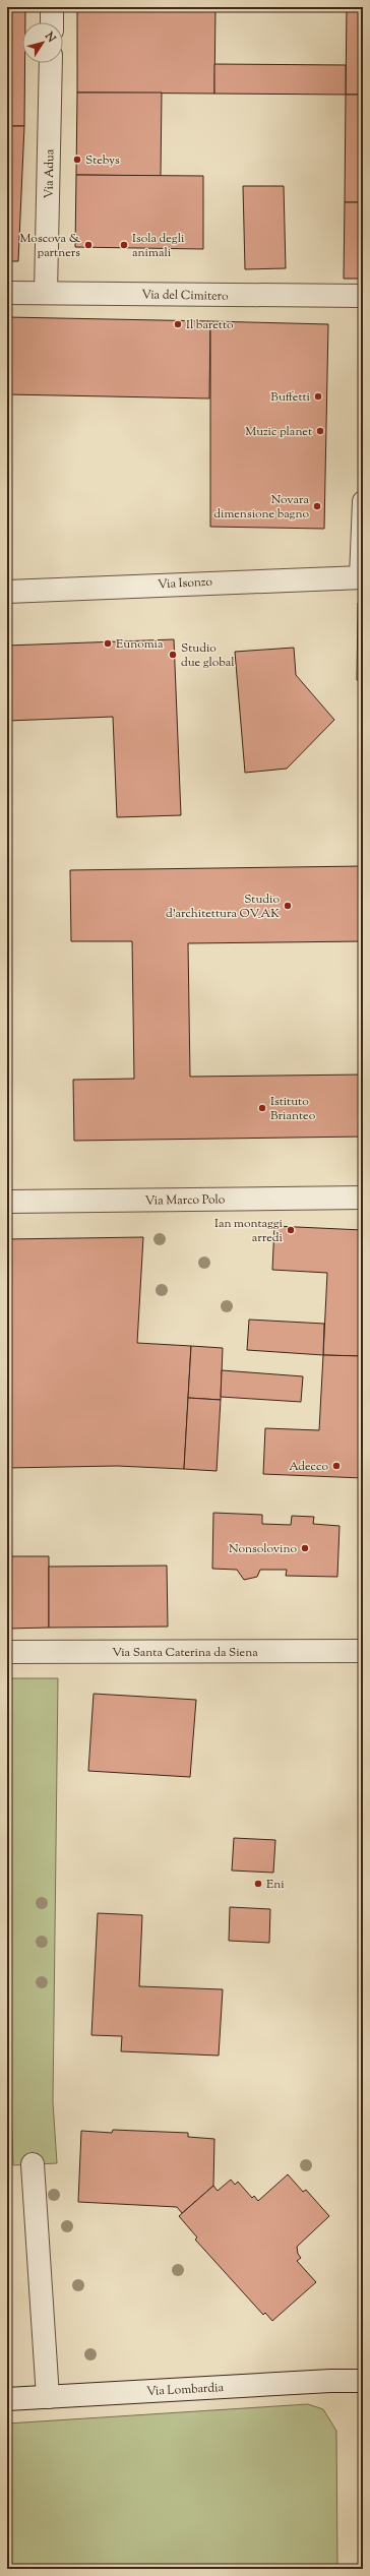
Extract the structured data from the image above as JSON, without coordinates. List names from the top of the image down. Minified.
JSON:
{"streets":{"street":["Via Adua","Via del Cimitero","Via Isonzo","Via Marco Polo","Via Santa Caterina da Siena","Via Lombardia"]},"crossings":[["Via Adua","Via del Cimitero"]],"places":["Stebys","Moscova & partners","Isola degli animali","Il baretto","Buffetti","Muzic planet","Novara dimensione bagno","Eunomia","Studio due global","Studio d'architettura OV_AK","Istituto Brianteo","Ian montaggi arredi","Adecco","Nonsolovino","Eni"],"north":"top right"}
